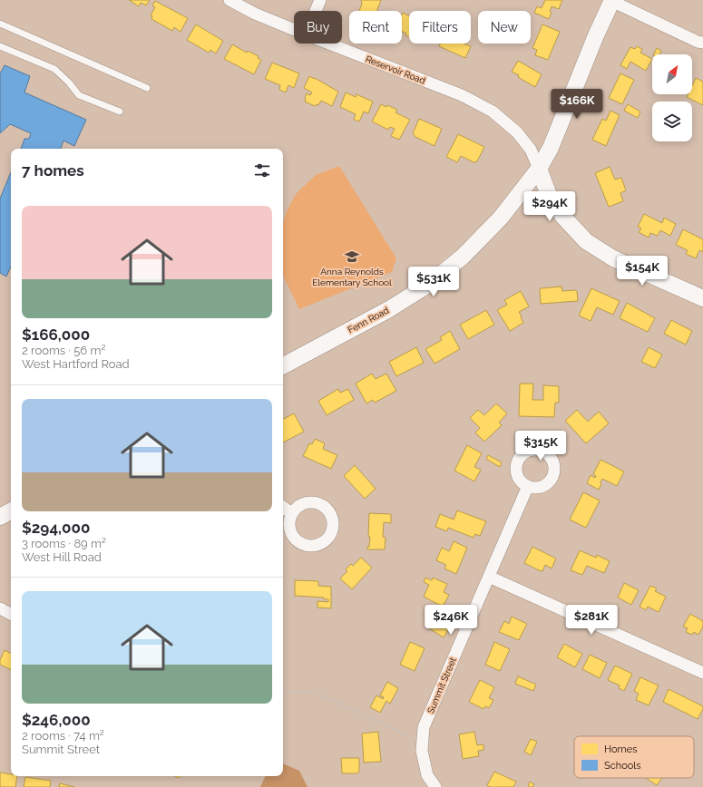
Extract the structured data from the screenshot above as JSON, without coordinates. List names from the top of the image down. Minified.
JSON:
{"streets":{"street":["Reservoir Road","Fenn Road","Summit Street"]},"crossings":[["Reservoir Road","Fenn Road"]],"places":{"school or university":["Anna Reynolds Elementary School"]},"legend":["Homes","Schools"],"north":"top right","page":{"chip":["Buy","Rent","Filters","New"],"price":["$166K","$294K","$154K","$531K","$315K","$246K","$281K"],"heading":"7 homes","list":[{"name":"$166,000","note":"2 rooms · 56 m² · West Hartford Road"},{"name":"$294,000","note":"3 rooms · 89 m² · West Hill Road"},{"name":"$246,000","note":"2 rooms · 74 m² · Summit Street"}]}}
